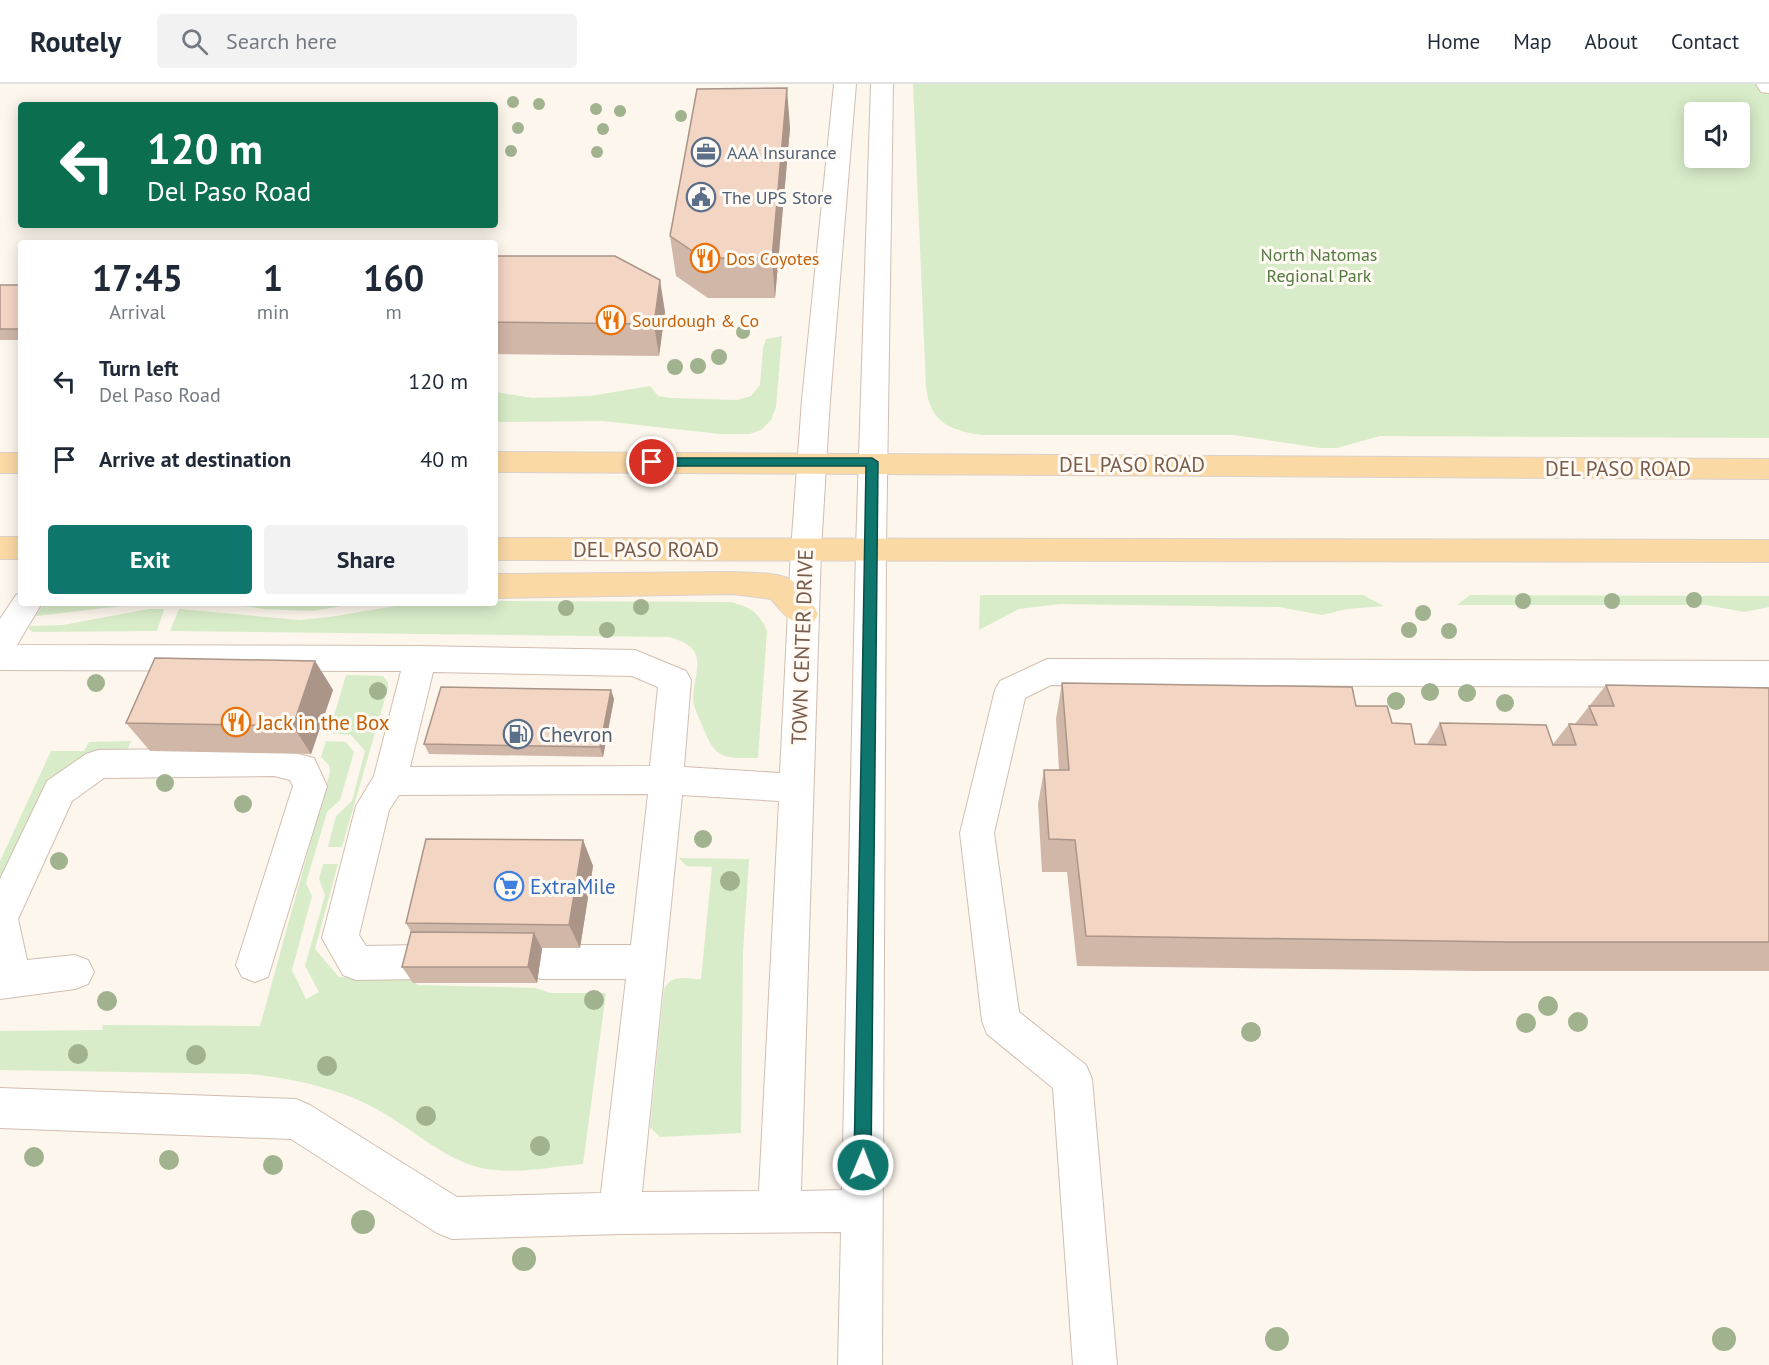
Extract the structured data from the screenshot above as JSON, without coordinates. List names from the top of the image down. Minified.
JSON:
{"streets":{"main road":["DEL PASO ROAD"],"street":["TOWN CENTER DRIVE"]},"crossings":[["DEL PASO ROAD","TOWN CENTER DRIVE"]],"parks":["North Natomas Regional Park"],"places":{"office":["AAA Insurance"],"public building":["The UPS Store"],"restaurant":["Dos Coyotes","Sourdough & Co","Jack in the Box"],"fuel station":["Chevron"],"supermarket":["ExtraMile"]},"page":{"header":"Routely","search":"Search here","nav":["Home","Map","About","Contact"],"turn":["120 m","Del Paso Road"],"eta":["17:45","Arrival","1","min","160","m"],"list":[{"name":"Turn left","note":"Del Paso Road","value":"120 m"},{"name":"Arrive at destination","value":"40 m"}],"buttons":["Exit","Share"]}}
